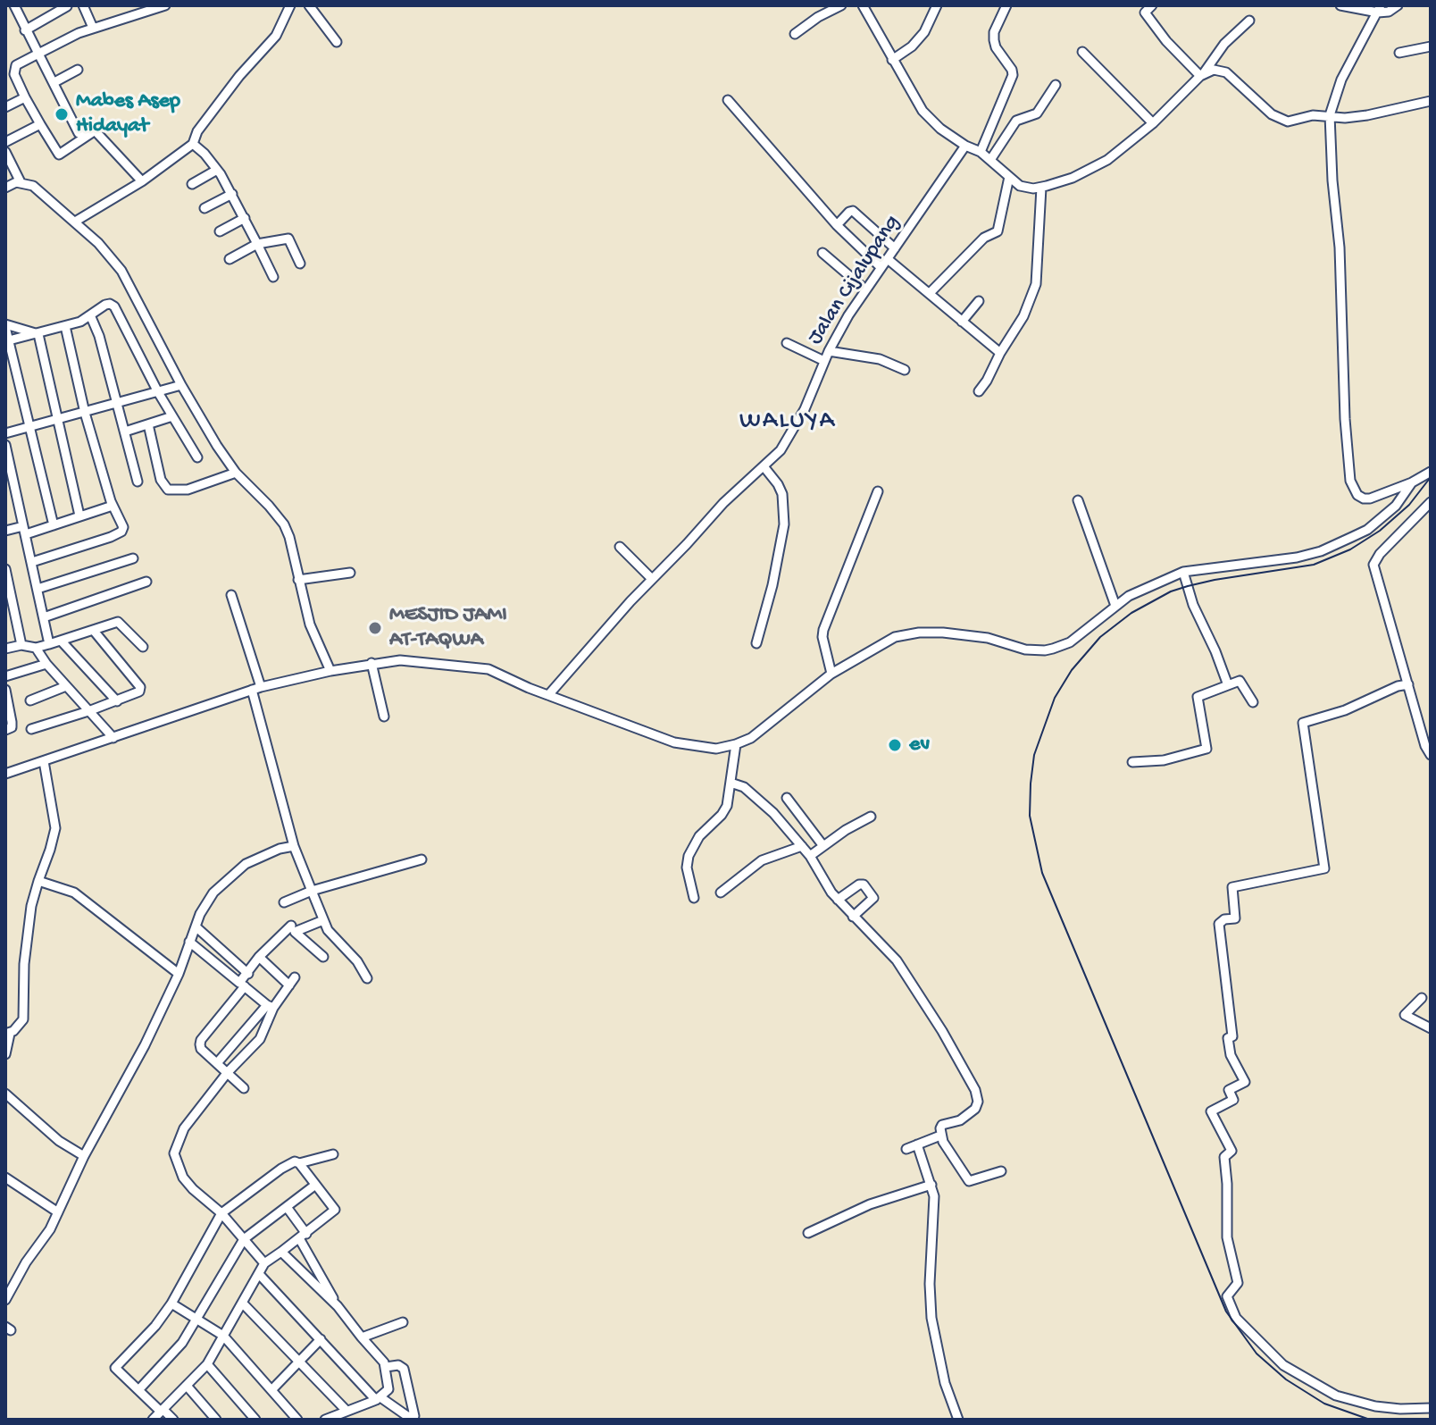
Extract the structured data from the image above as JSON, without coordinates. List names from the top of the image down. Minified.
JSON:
{"streets":{"street":["Jalan Cijalupang"]},"districts":["WALUYA"],"places":["Mabes Asep Hidayat","MESJID JAMI AT-TAQWA","ev"]}
